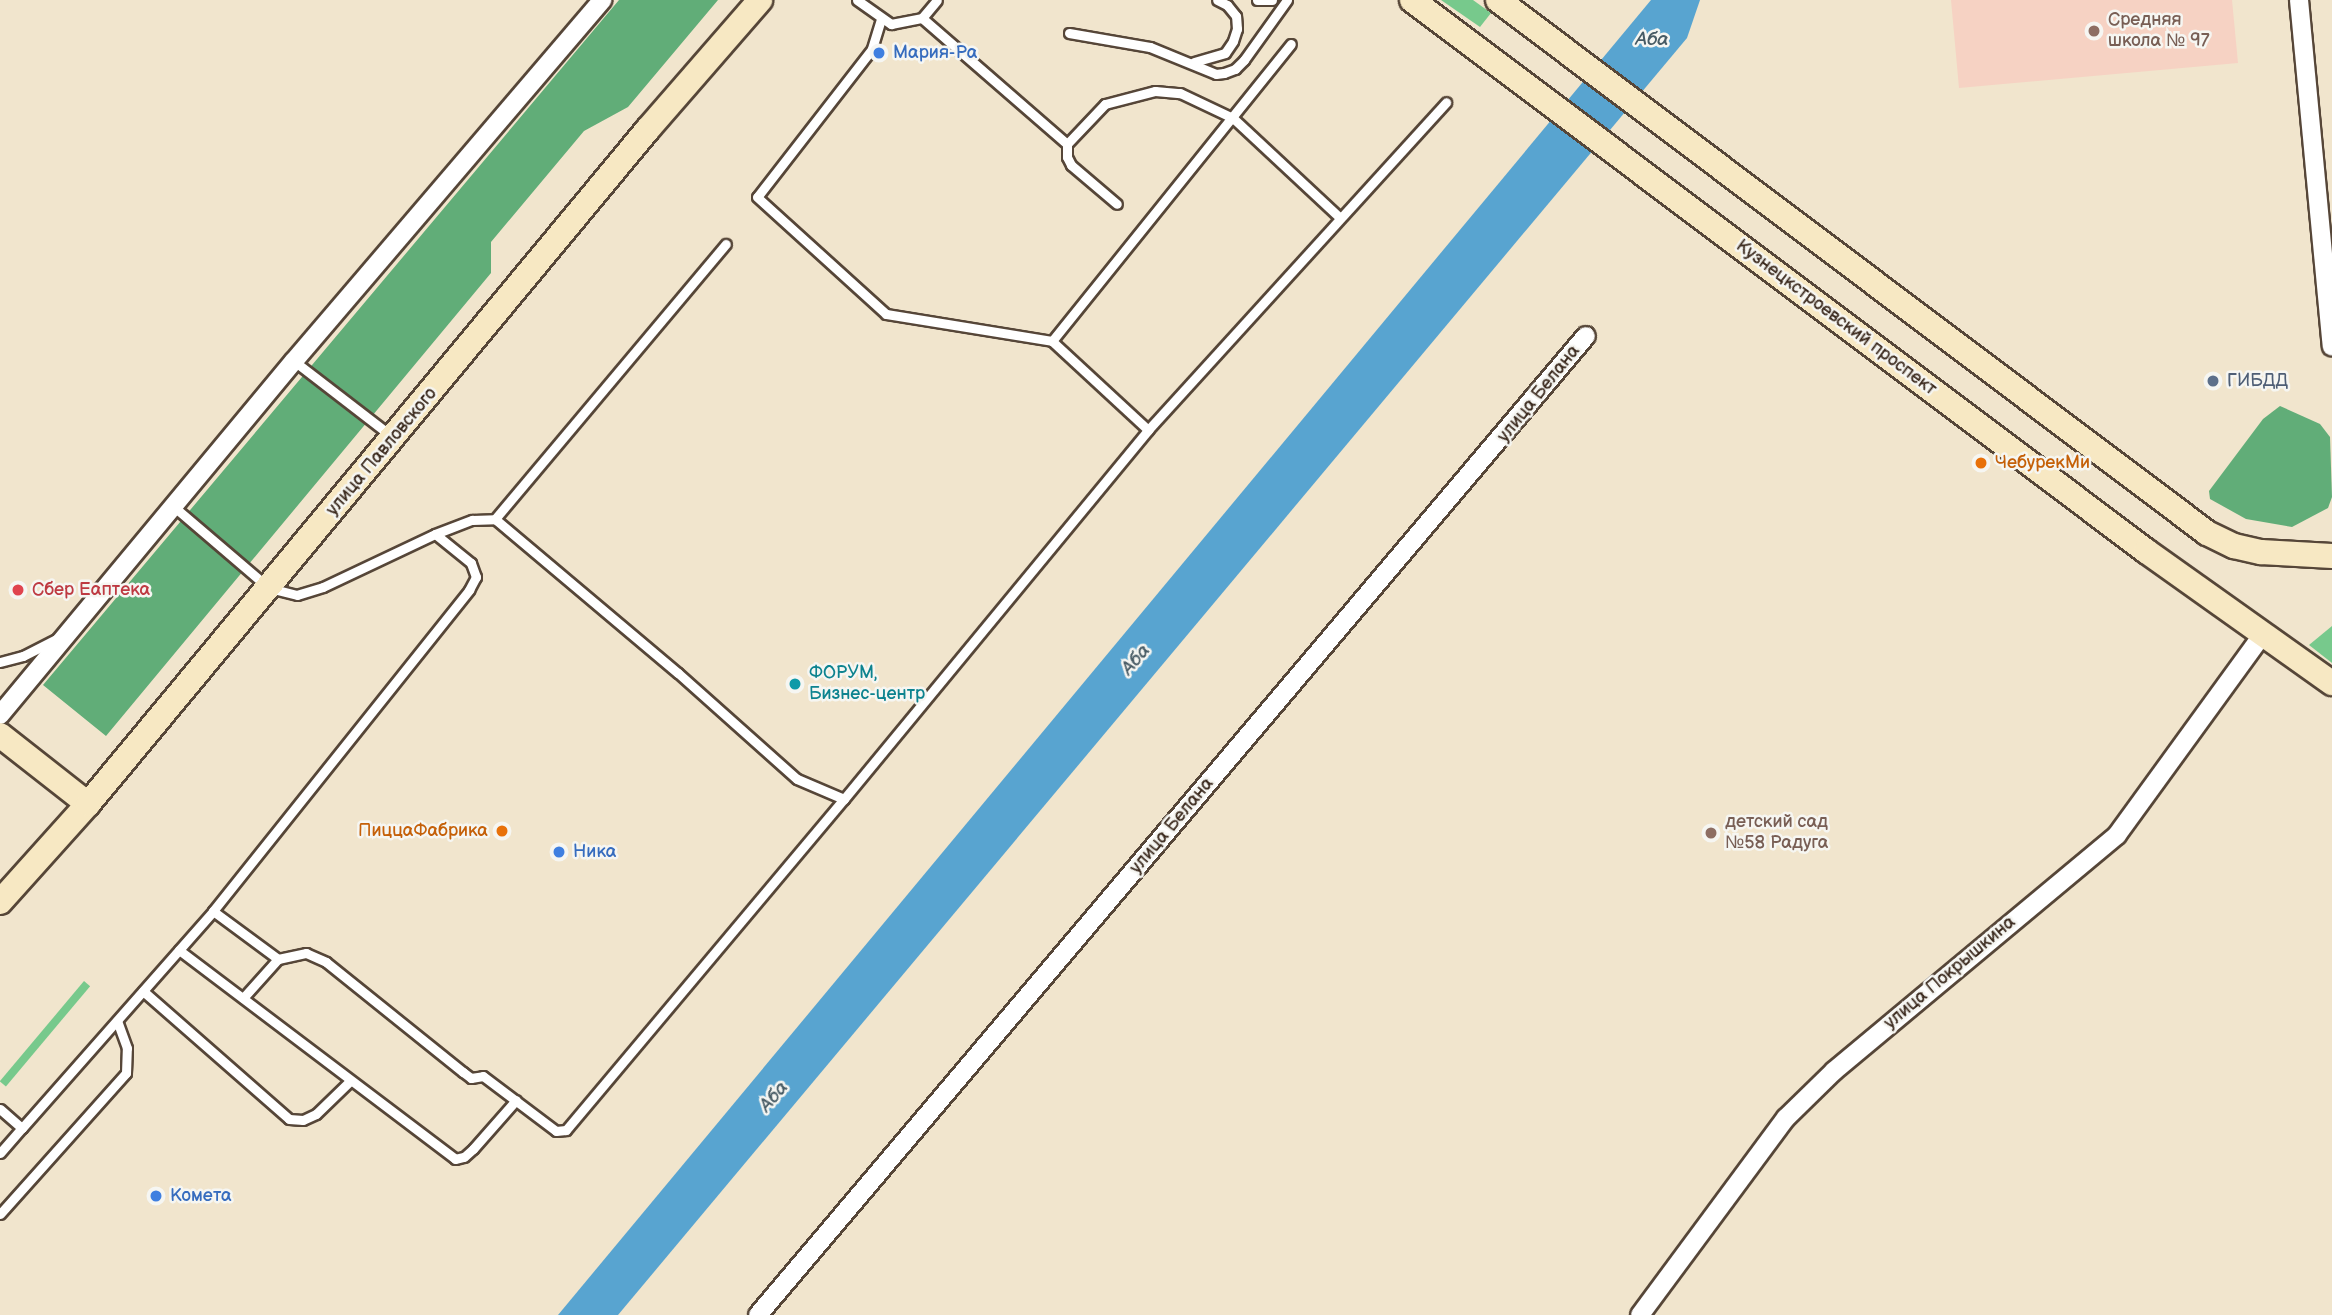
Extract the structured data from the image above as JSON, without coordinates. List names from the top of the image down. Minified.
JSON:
{"streets":{"main road":["Кузнецкстроевский проспект","улица Павловского"],"street":["улица Белана","улица Покрышкина"]},"crossings":[["Кузнецкстроевский проспект","улица Покрышкина"]],"water":["Аба"],"places":["Средняя школа № 97","Мария-Ра","ГИБДД","ЧебурекМи","Сбер Еаптека","ФОРУМ, Бизнес-центр","ПиццаФабрика","детский сад №58 Радуга","Ника","Комета"]}
